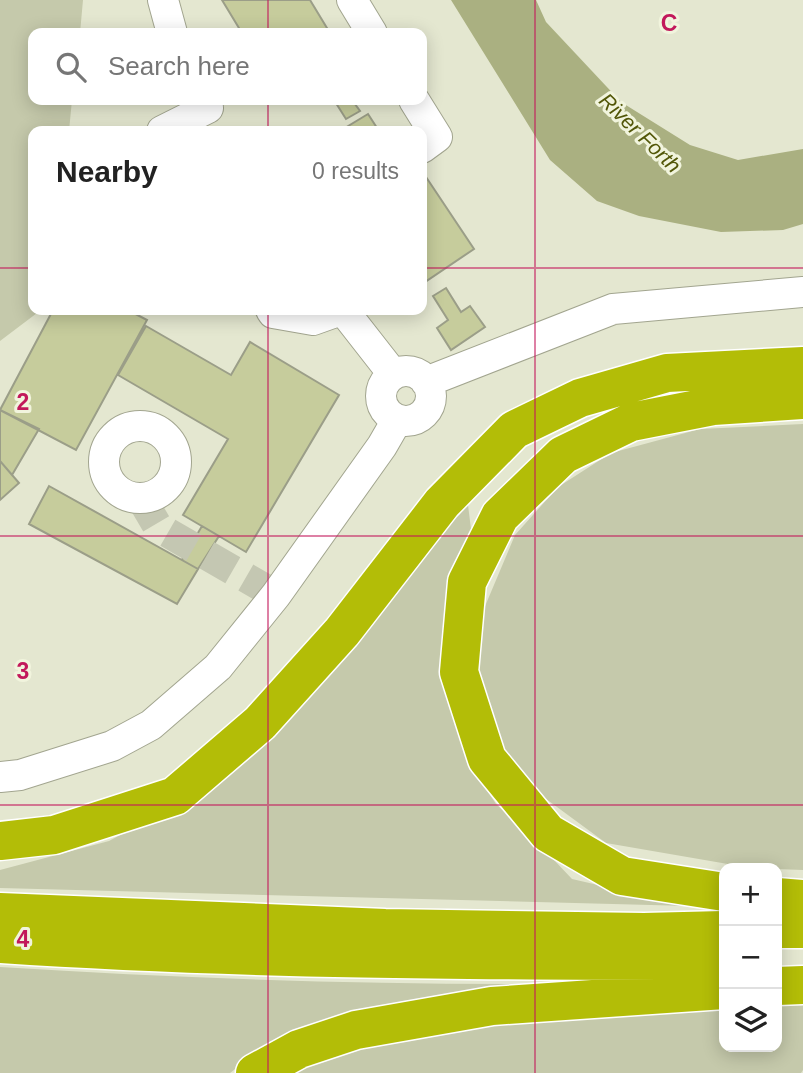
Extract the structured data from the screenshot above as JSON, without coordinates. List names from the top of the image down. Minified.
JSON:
{"water":["River Forth"],"page":{"search":"Search here","heading":["Nearby","0 results"],"map_buttons":["+","−"]},"grid":{"columns":["C"],"rows":["2","3","4"]}}
